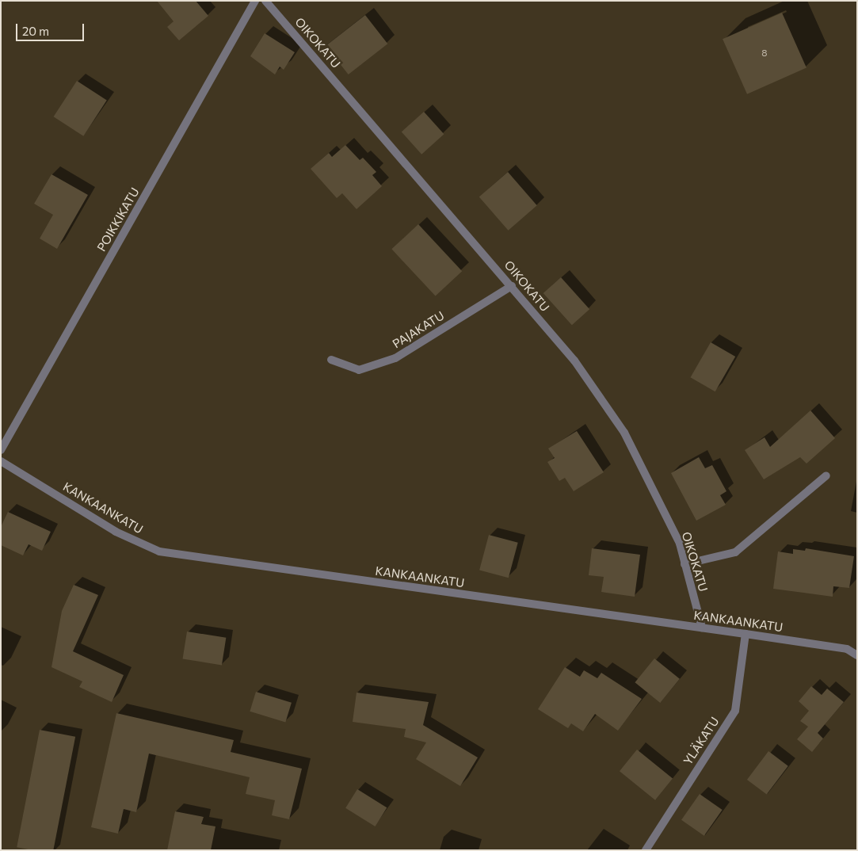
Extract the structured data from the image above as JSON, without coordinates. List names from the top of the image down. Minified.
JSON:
{"streets":{"street":["OIKOKATU","POIKKIKATU","PAJAKATU","KANKAANKATU","YLÄKATU"]},"crossings":[["OIKOKATU","PAJAKATU"],["OIKOKATU","KANKAANKATU"],["KANKAANKATU","YLÄKATU"]],"house_numbers":["8"],"scale_bar":"20 m"}
